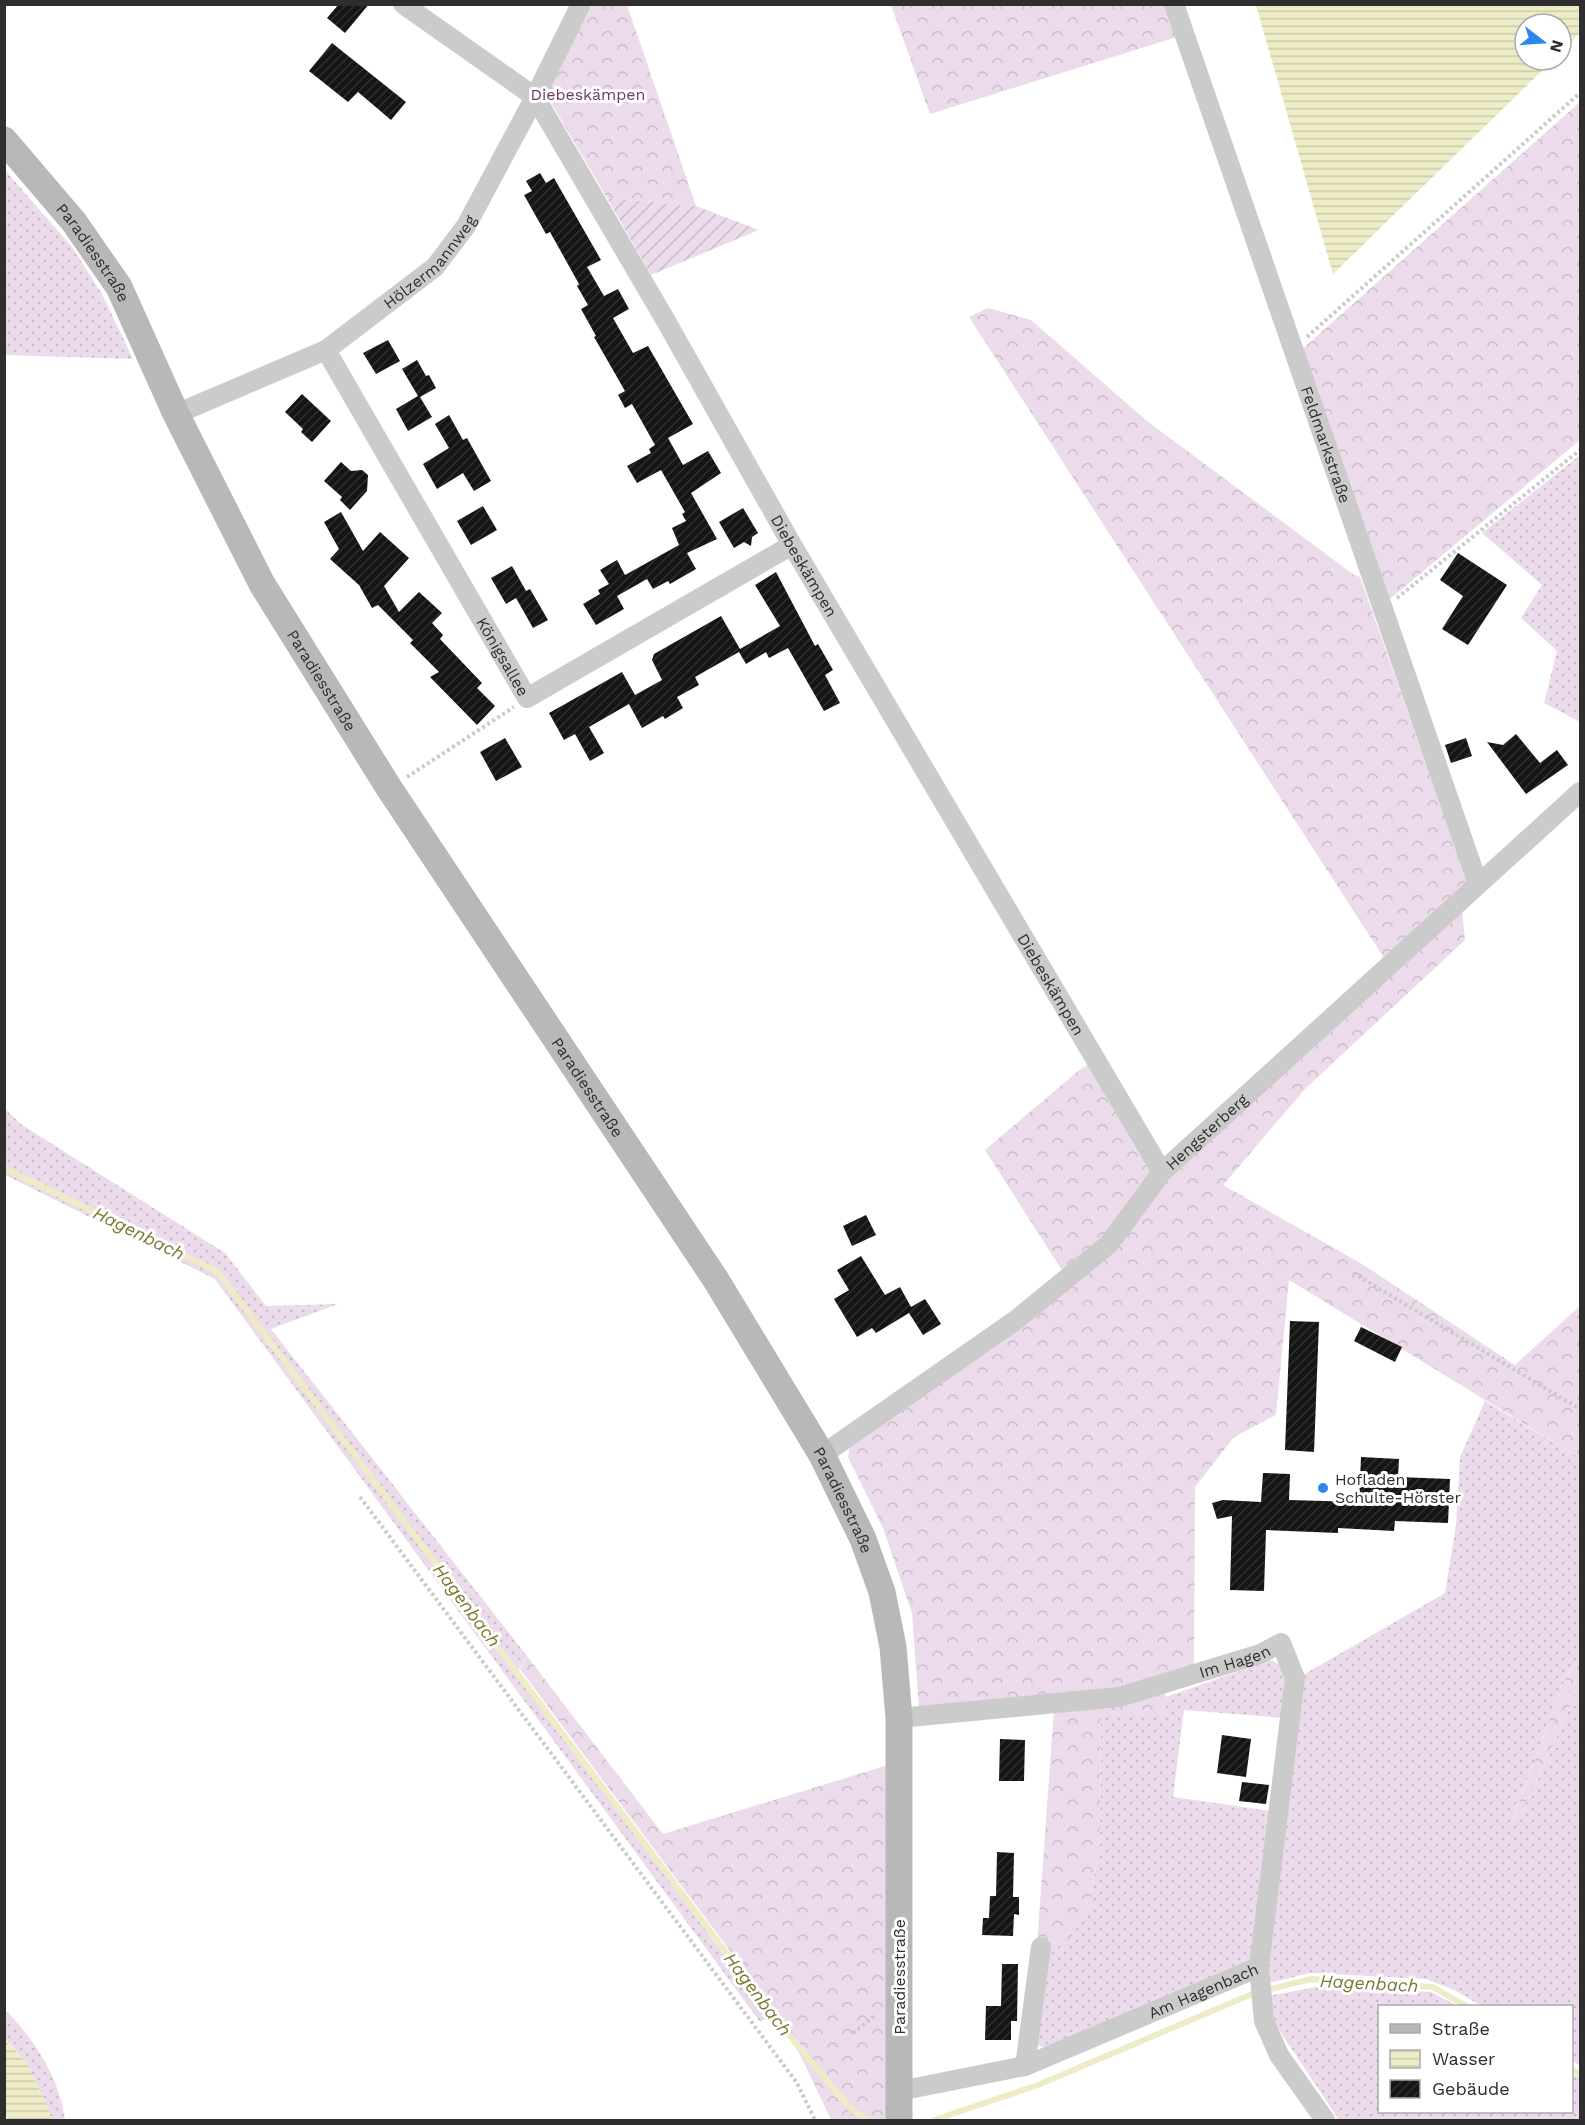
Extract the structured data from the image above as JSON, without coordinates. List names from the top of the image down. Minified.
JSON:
{"streets":{"main road":["Paradiesstraße"],"street":["Hölzermannweg","Feldmarkstraße","Diebeskämpen","Königsallee","Hengsterberg","Im Hagen","Am Hagenbach"]},"crossings":[["Paradiesstraße","Hölzermannweg"],["Paradiesstraße","Hengsterberg"],["Paradiesstraße","Im Hagen"],["Paradiesstraße","Am Hagenbach"],["Hölzermannweg","Diebeskämpen"],["Hölzermannweg","Königsallee"],["Feldmarkstraße","Hengsterberg"],["Diebeskämpen","Königsallee"],["Diebeskämpen","Hengsterberg"],["Im Hagen","Am Hagenbach"]],"water":["Hagenbach"],"parks":["Diebeskämpen"],"places":["Hofladen Schulte-Hörster"],"legend":["Straße","Wasser","Gebäude"],"north":"right"}
